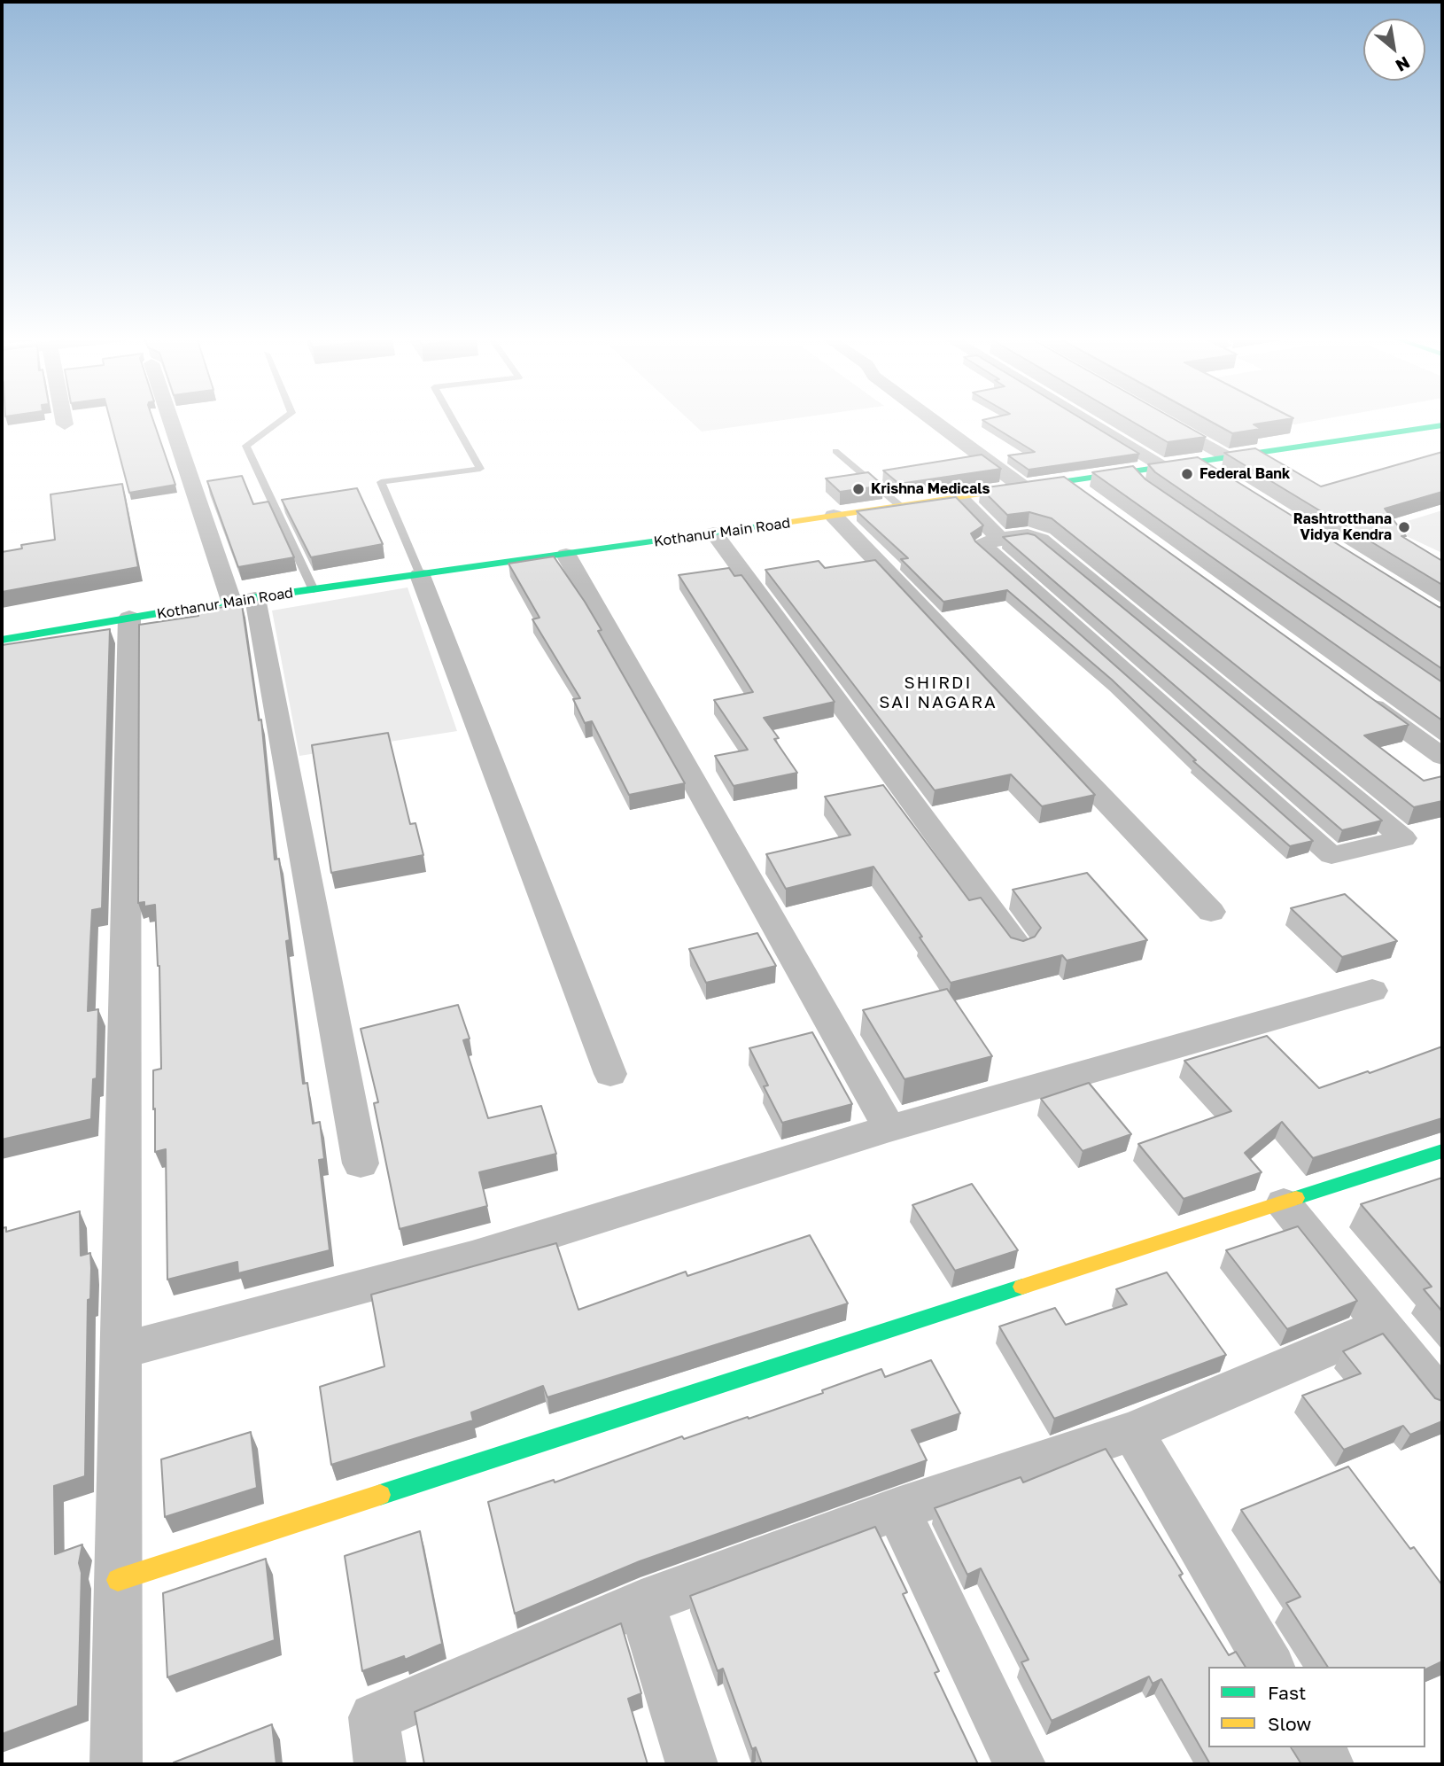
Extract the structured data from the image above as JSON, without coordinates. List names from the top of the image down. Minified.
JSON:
{"streets":{"main road":["Kothanur Main Road"]},"districts":["SHIRDI SAI NAGARA"],"places":["Federal Bank","Krishna Medicals","Rashtrotthana Vidya Kendra"],"legend":["Fast","Slow"],"north":"bottom right"}
